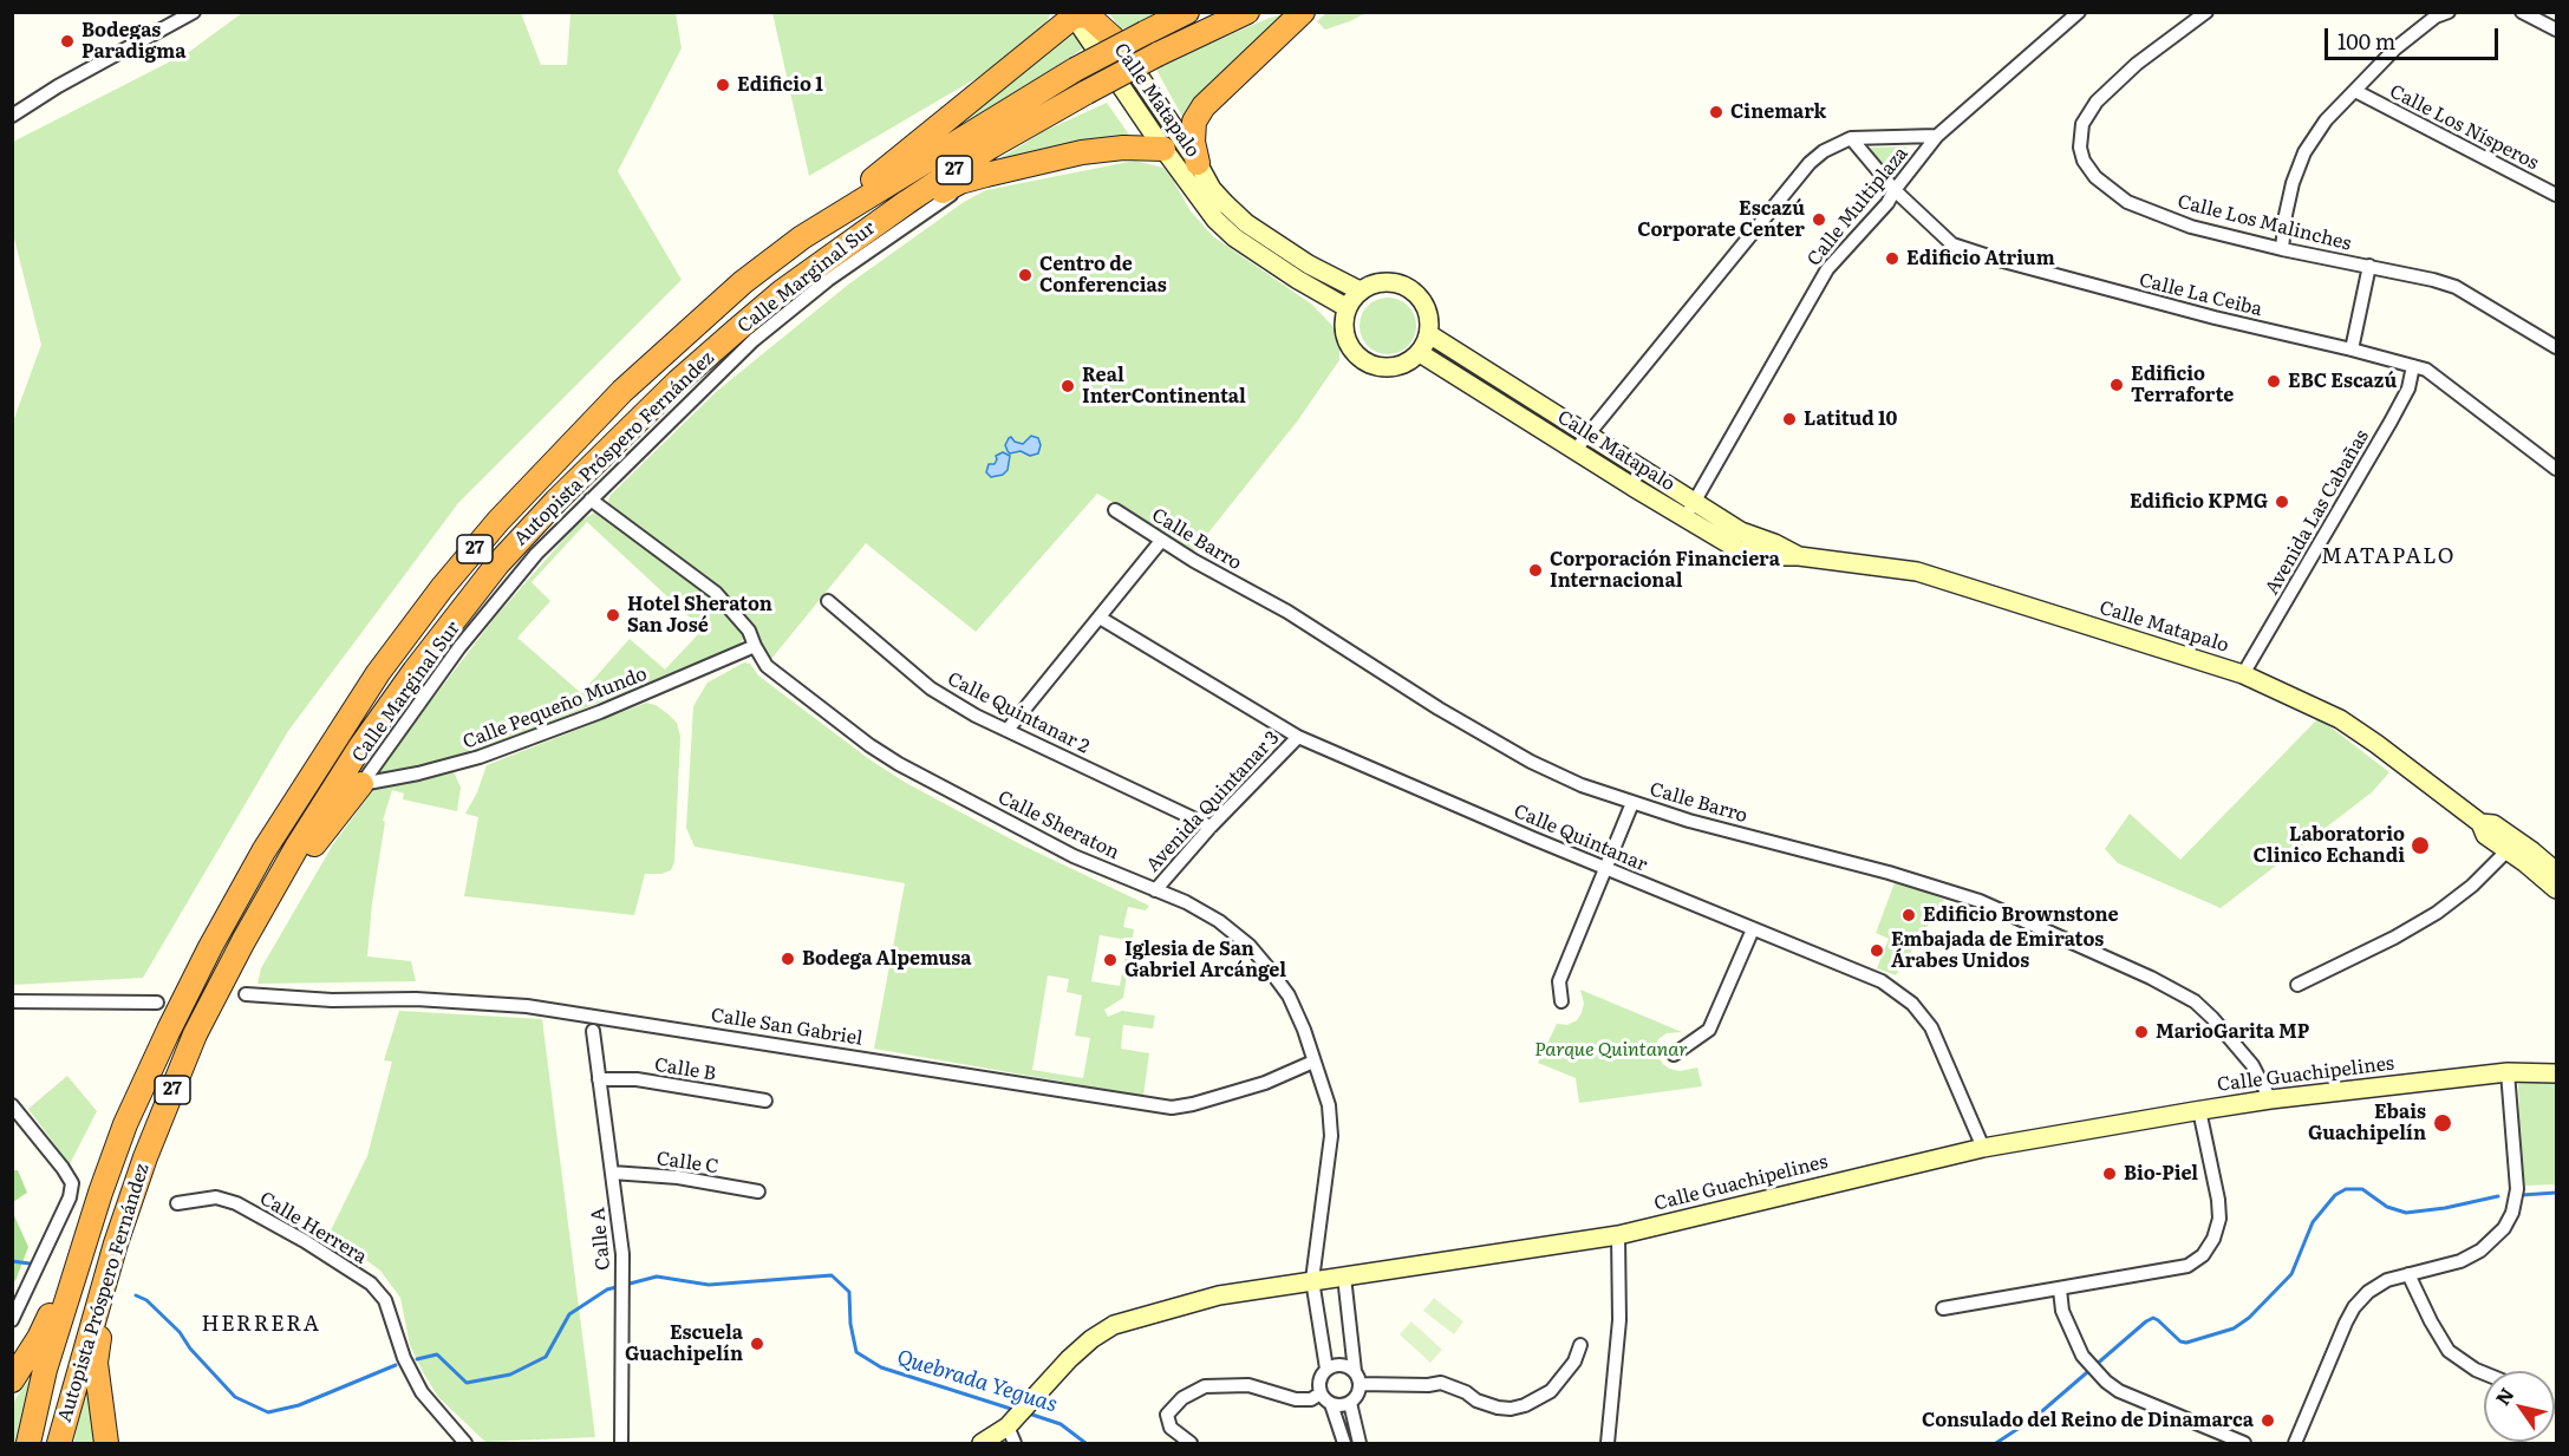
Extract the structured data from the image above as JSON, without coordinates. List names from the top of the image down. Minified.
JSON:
{"streets":{"highway":["27","Autopista Próspero Fernández"],"street":["Calle Matapalo","Calle Los Nísperos","Calle Multiplaza","Calle Los Malinches","Calle Marginal Sur","Calle La Ceiba","Avenida Las Cabañas","Calle Barro","Calle Pequeño Mundo","Calle Quintanar 2","Avenida Quintanar 3","Calle Sheraton","Calle Quintanar","Calle San Gabriel","Calle B","Calle Guachipelines","Calle C","Calle Herrera","Calle A"]},"crossings":[["Calle Matapalo","Calle Multiplaza"],["Calle Matapalo","Avenida Las Cabañas"],["Calle Multiplaza","Calle La Ceiba"],["Calle Marginal Sur","Calle Pequeño Mundo"],["Calle Marginal Sur","Calle Sheraton"],["Calle La Ceiba","Avenida Las Cabañas"],["Calle Barro","Calle Guachipelines"],["Calle Pequeño Mundo","Calle Sheraton"],["Calle Quintanar 2","Avenida Quintanar 3"],["Avenida Quintanar 3","Calle Sheraton"],["Avenida Quintanar 3","Calle Quintanar"],["Calle Sheraton","Calle San Gabriel"],["Calle Sheraton","Calle Guachipelines"],["Calle Quintanar","Calle Guachipelines"],["Calle B","Calle A"],["Calle C","Calle A"]],"districts":["MATAPALO","HERRERA"],"water":["Quebrada Yeguas"],"parks":["Parque Quintanar"],"places":["Bodegas Paradigma","Edificio 1","Cinemark","Escazú Corporate Center","Edificio Atrium","Centro de Conferencias","EBC Escazú","Edificio Terraforte","Real InterContinental","Latitud 10","Edificio KPMG","Corporación Financiera Internacional","Hotel Sheraton San José","Laboratorio Clinico Echandi","Edificio Brownstone","Embajada de Emiratos Árabes Unidos","Bodega Alpemusa","Iglesia de San Gabriel Arcángel","MarioGarita MP","Ebais Guachipelín","Bio-Piel","Escuela Guachipelín","Consulado del Reino de Dinamarca"],"scale_bar":"100 m","north":"top left"}
